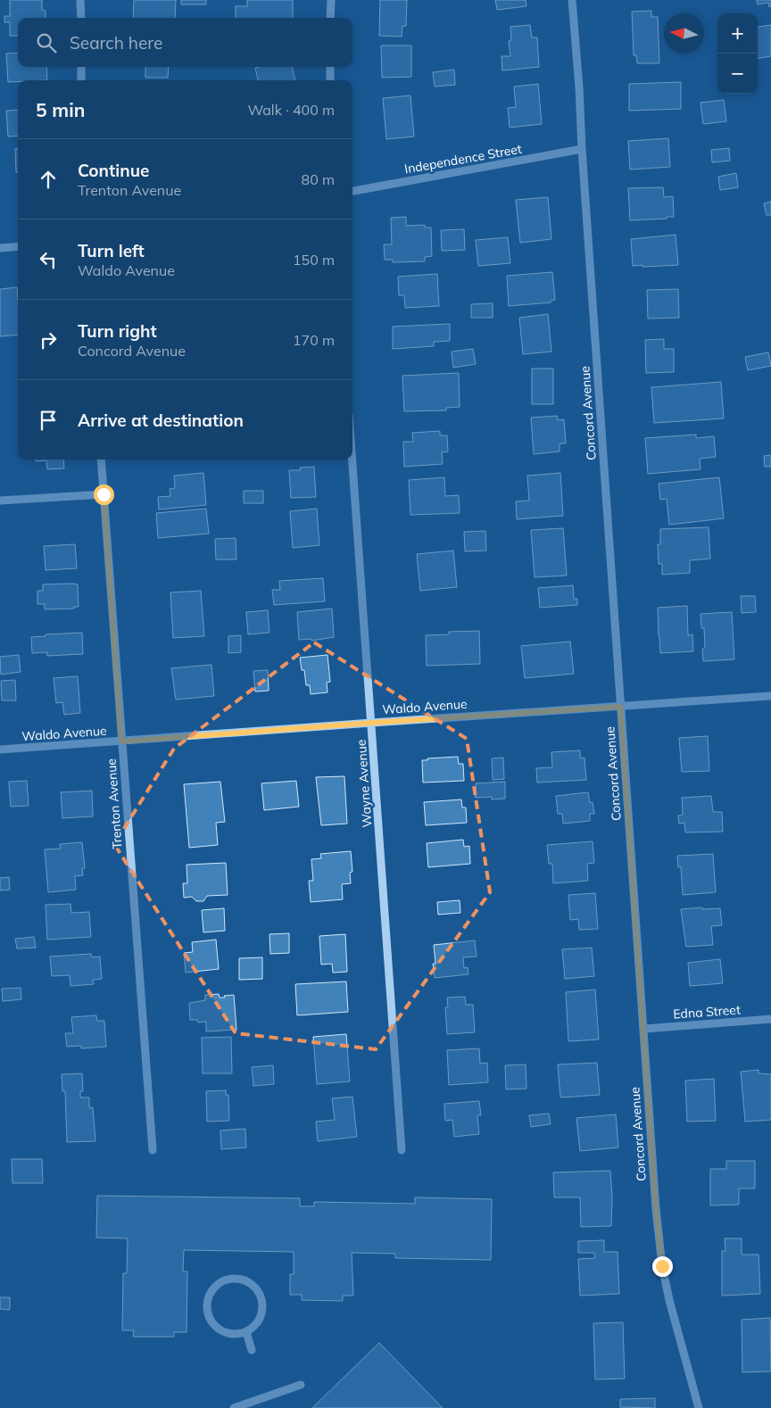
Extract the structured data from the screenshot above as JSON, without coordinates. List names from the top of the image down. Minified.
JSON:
{"streets":{"street":["Independence Street","Concord Avenue","Waldo Avenue","Wayne Avenue","Trenton Avenue","Edna Street"]},"crossings":[["Independence Street","Concord Avenue"],["Concord Avenue","Waldo Avenue"],["Concord Avenue","Edna Street"],["Waldo Avenue","Wayne Avenue"],["Waldo Avenue","Trenton Avenue"]],"north":"left","page":{"map_buttons":["+","−"],"search":"Search here","heading":["5 min","Walk · 400 m"],"list":[["Continue","Trenton Avenue","80 m"],["Turn left","Waldo Avenue","150 m"],["Turn right","Concord Avenue","170 m"],"Arrive at destination"]}}
